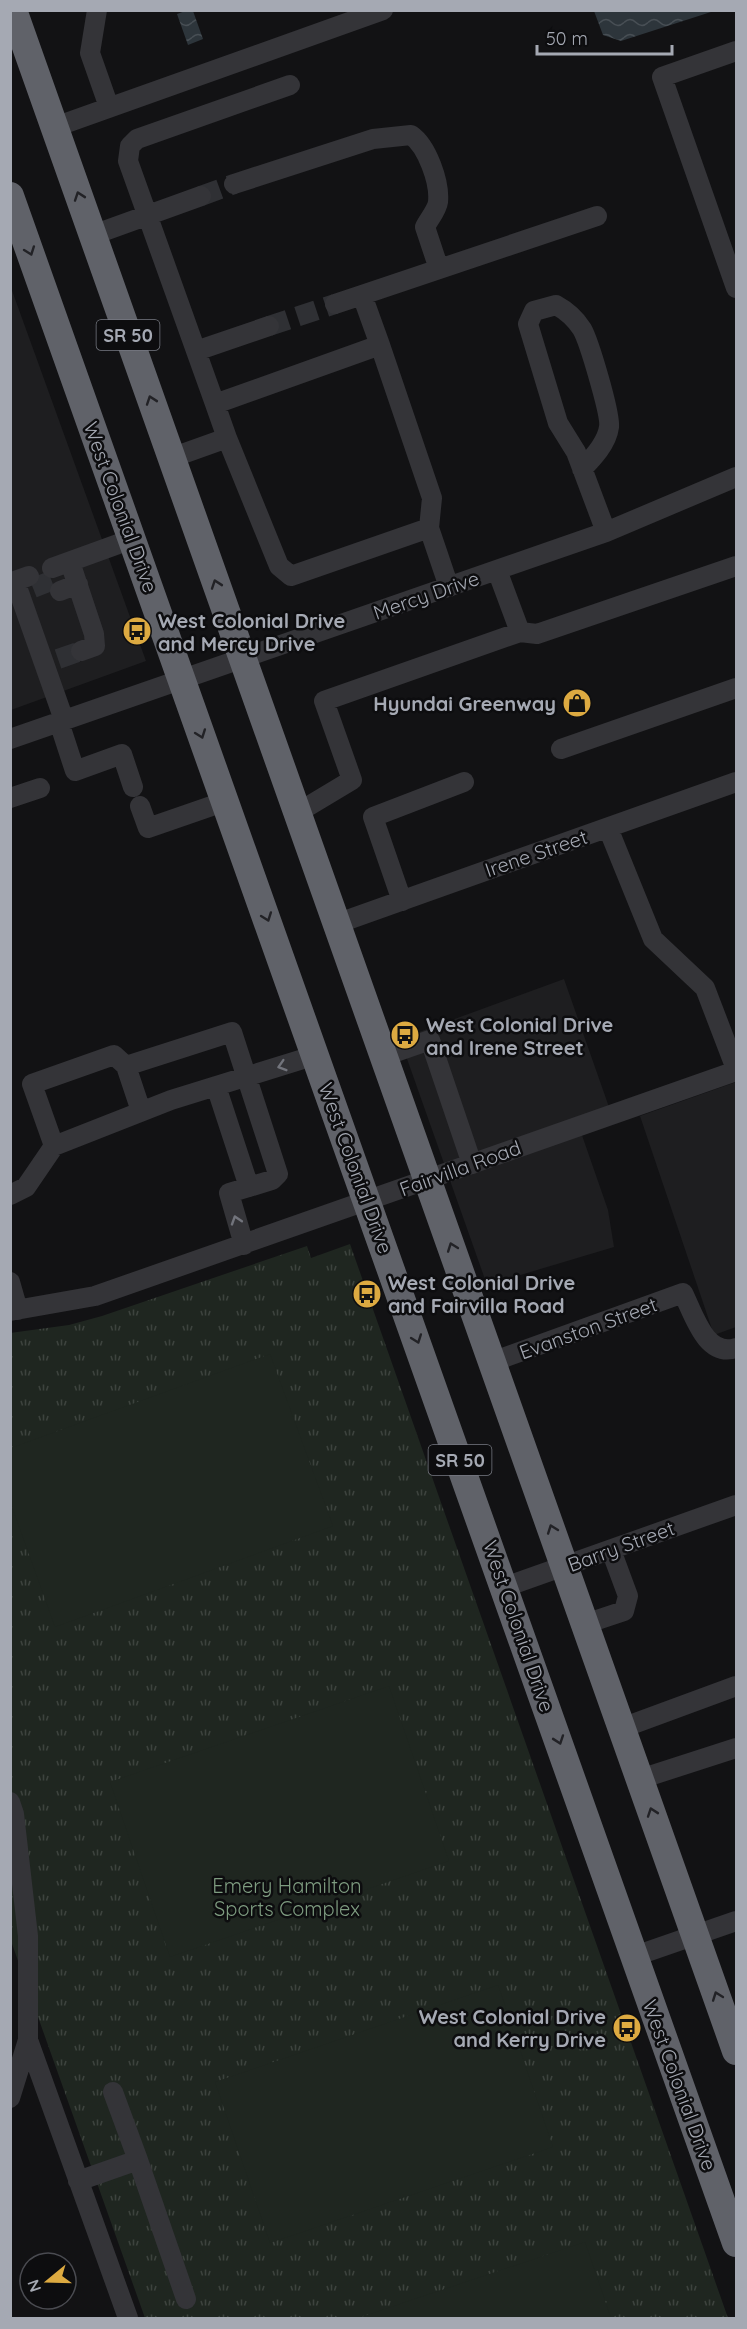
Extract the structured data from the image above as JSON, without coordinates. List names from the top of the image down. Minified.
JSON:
{"streets":{"highway":["SR 50","West Colonial Drive"],"street":["Mercy Drive","Irene Street","Fairvilla Road","Evanston Street","Barry Street"]},"crossings":[["SR 50","Mercy Drive"],["SR 50","Irene Street"],["SR 50","Fairvilla Road"],["SR 50","Evanston Street"],["SR 50","Barry Street"],["West Colonial Drive","Mercy Drive"],["West Colonial Drive","Fairvilla Road"],["West Colonial Drive","Barry Street"]],"parks":["Emery Hamilton Sports Complex"],"places":{"bus stop":["West Colonial Drive and Mercy Drive","West Colonial Drive and Irene Street","West Colonial Drive and Fairvilla Road","West Colonial Drive and Kerry Drive"],"shop":["Hyundai Greenway"]},"scale_bar":"50 m","north":"left"}
